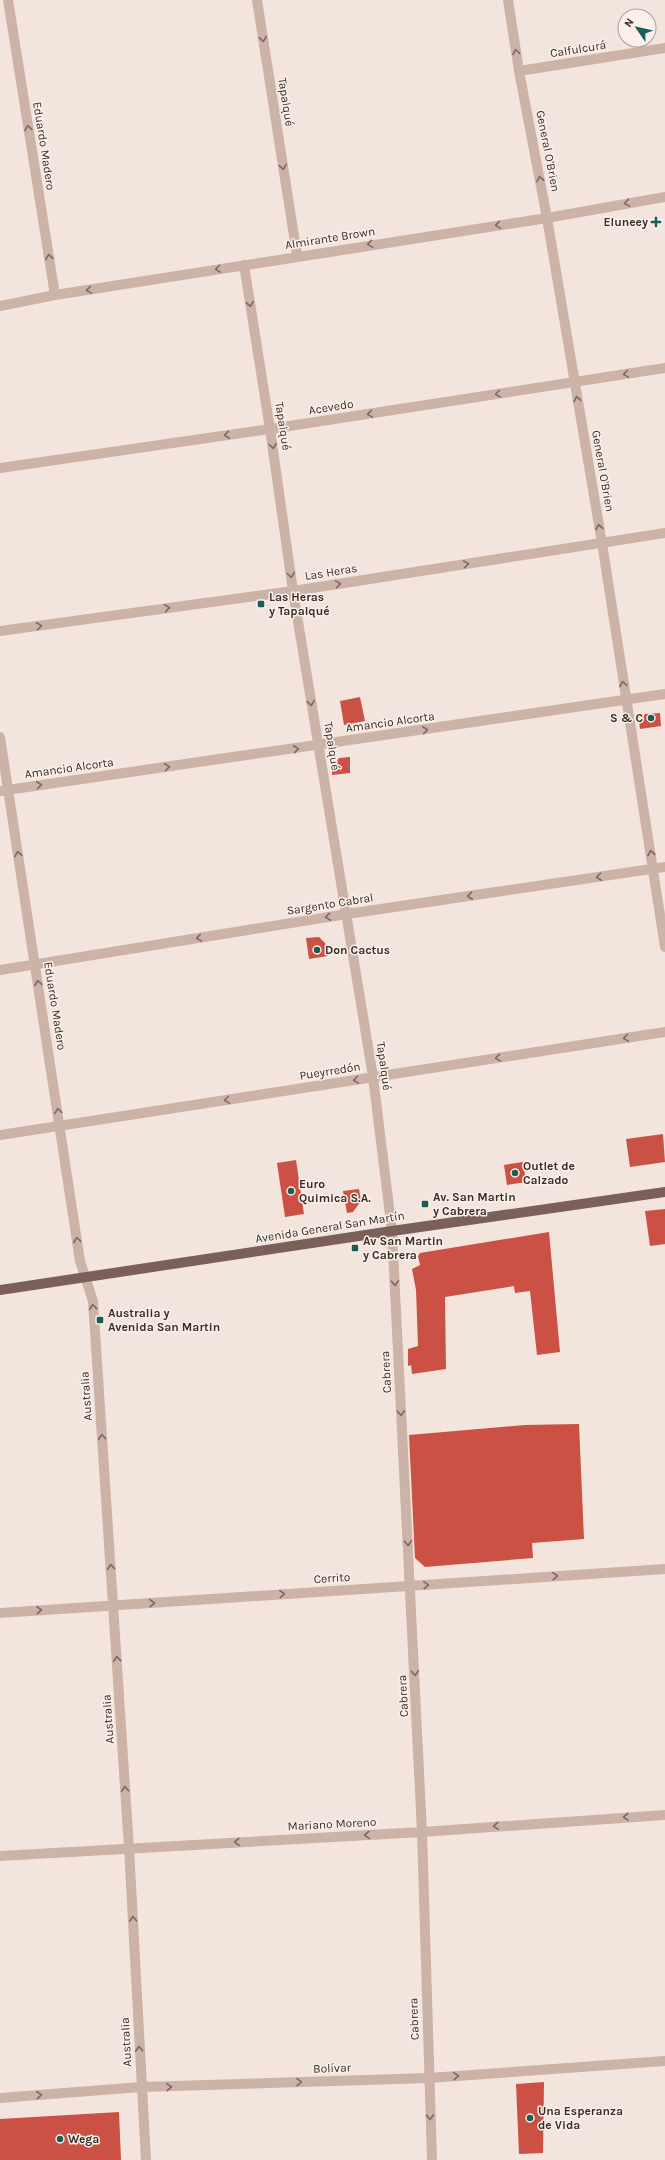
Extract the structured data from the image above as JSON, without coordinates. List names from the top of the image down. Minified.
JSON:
{"streets":{"main road":["Avenida General San Martín"],"street":["Calfulcurá","Tapalqué","Eduardo Madero","General O'Brien","Almirante Brown","Acevedo","Las Heras","Amancio Alcorta","Sargento Cabral","Pueyrredón","Cabrera","Australia","Cerrito","Mariano Moreno","Bolívar"]},"crossings":[["Calfulcurá","General O'Brien"],["Tapalqué","Almirante Brown"],["Tapalqué","Acevedo"],["Tapalqué","Las Heras"],["Tapalqué","Amancio Alcorta"],["Tapalqué","Sargento Cabral"],["Tapalqué","Pueyrredón"],["Tapalqué","Avenida General San Martín"],["Tapalqué","Cabrera"],["Eduardo Madero","Almirante Brown"],["Eduardo Madero","Amancio Alcorta"],["Eduardo Madero","Sargento Cabral"],["Eduardo Madero","Pueyrredón"],["Eduardo Madero","Avenida General San Martín"],["Eduardo Madero","Australia"],["General O'Brien","Almirante Brown"],["General O'Brien","Acevedo"],["General O'Brien","Las Heras"],["General O'Brien","Amancio Alcorta"],["General O'Brien","Sargento Cabral"],["Avenida General San Martín","Cabrera"],["Avenida General San Martín","Australia"],["Cabrera","Cerrito"],["Cabrera","Mariano Moreno"],["Cabrera","Bolívar"],["Australia","Cerrito"],["Australia","Mariano Moreno"],["Australia","Bolívar"]],"one_way":["Tapalqué","Eduardo Madero","General O'Brien","Almirante Brown","Acevedo","Las Heras","Amancio Alcorta","Sargento Cabral","Pueyrredón","Cabrera","Australia","Cerrito","Mariano Moreno","Bolívar"],"places":{"health":["Eluneey"],"transit":["Las Heras y Tapalqué","Av. San Martin y Cabrera","Av San Martin y Cabrera","Australia y Avenida San Martin"],"other":["S & C","Don Cactus","Outlet de Calzado","Euro Quimica S.A.","Una Esperanza de Vida","Wega"]},"north":"top left"}
